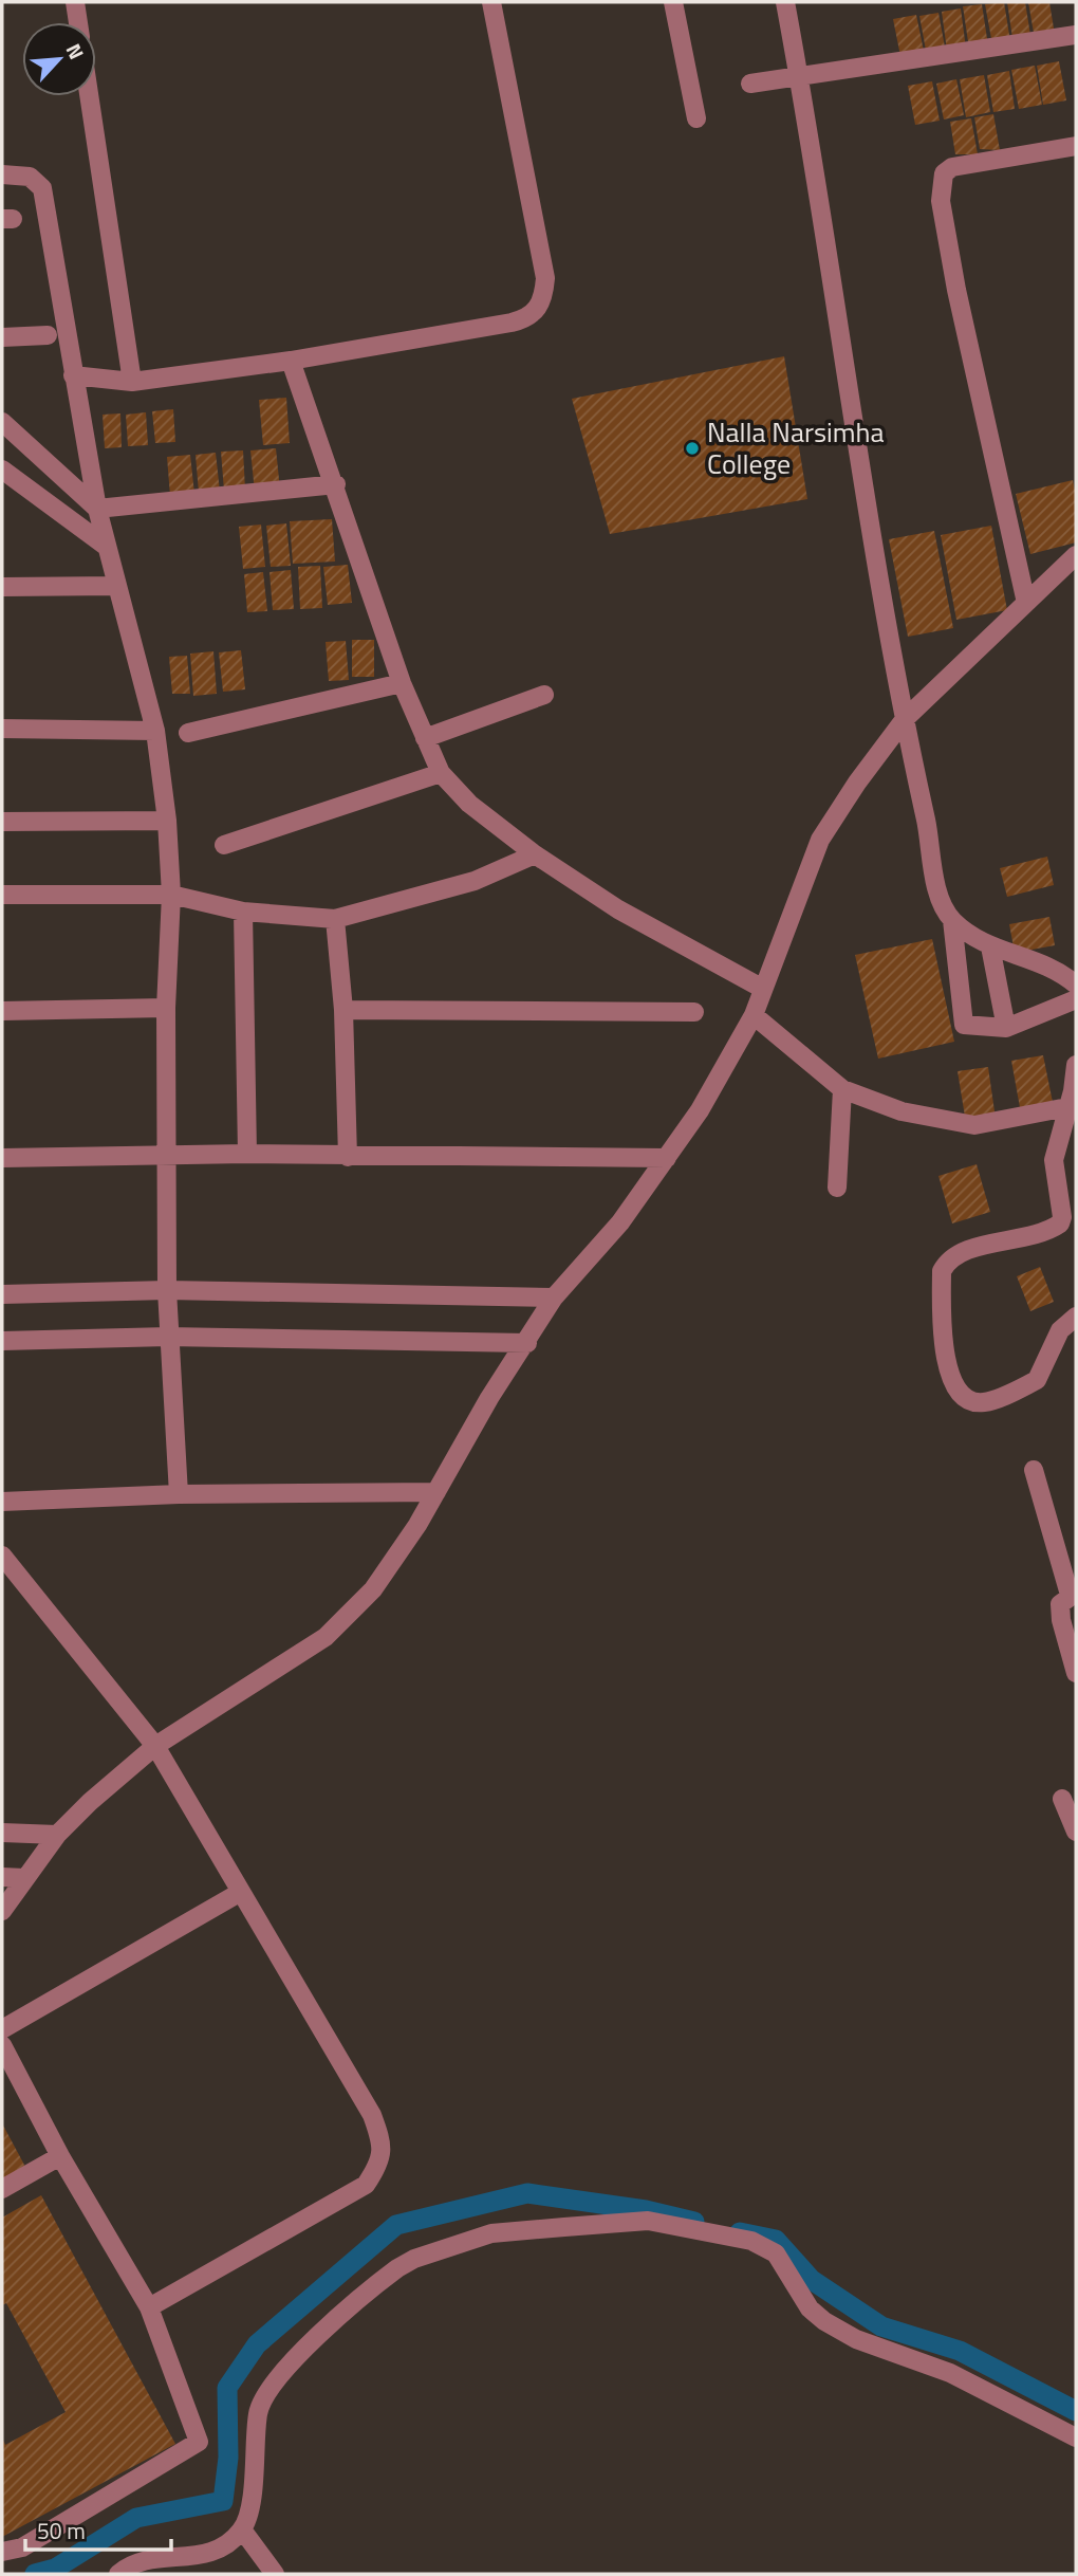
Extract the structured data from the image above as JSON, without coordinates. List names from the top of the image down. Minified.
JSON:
{"places":["Nalla Narsimha College"],"scale_bar":"50 m","north":"top right"}
